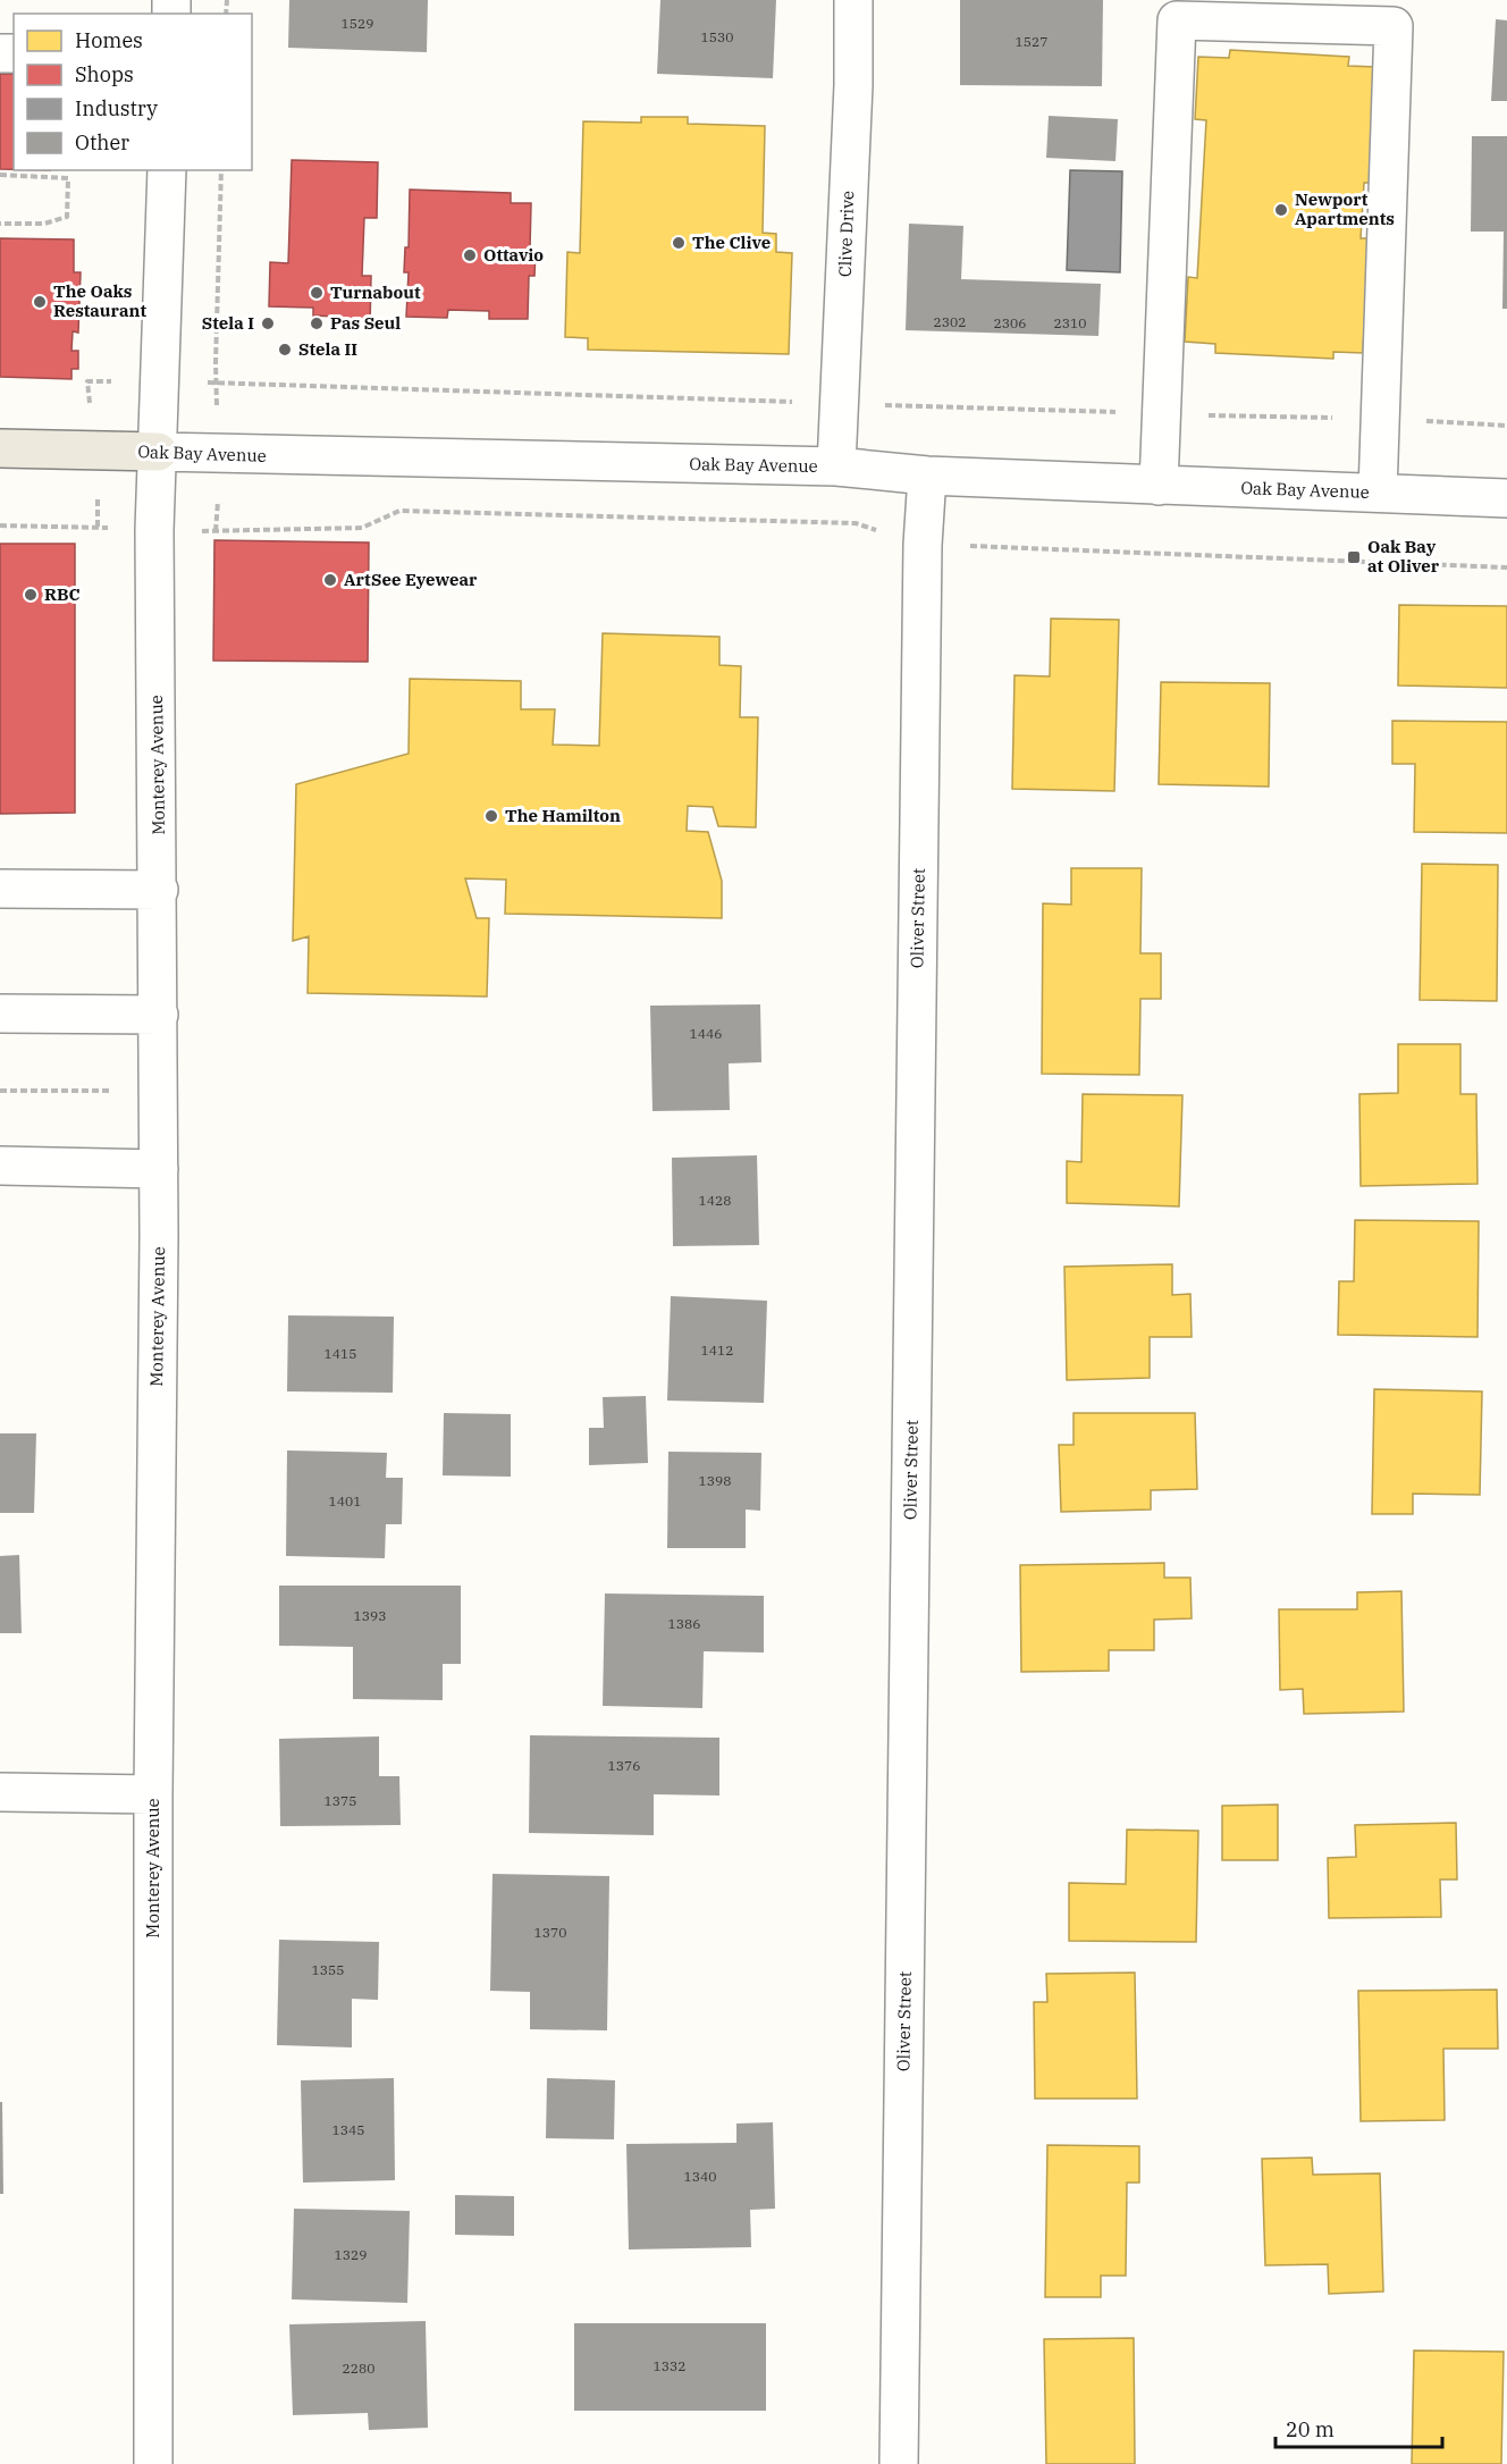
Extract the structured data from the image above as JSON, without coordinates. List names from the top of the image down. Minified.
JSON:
{"streets":{"main road":["Oak Bay Avenue"],"street":["Clive Drive","Monterey Avenue","Oliver Street"]},"crossings":[["Clive Drive","Oak Bay Avenue"],["Oak Bay Avenue","Monterey Avenue"],["Oak Bay Avenue","Oliver Street"]],"places":{"other":["Newport Apartments","The Clive","Ottavio","Turnabout","The Oaks Restaurant","Stela I","Pas Seul","Stela II","ArtSee Eyewear","RBC","The Hamilton"],"transit":["Oak Bay at Oliver"]},"house_numbers":["1529","1530","1527","2302","2306","2310","1446","1428","1412","1415","1398","1401","1393","1386","1376","1375","1370","1355","1345","1340","1329","1332","2280"],"legend":["Homes","Shops","Industry","Other"],"scale_bar":"20 m"}
